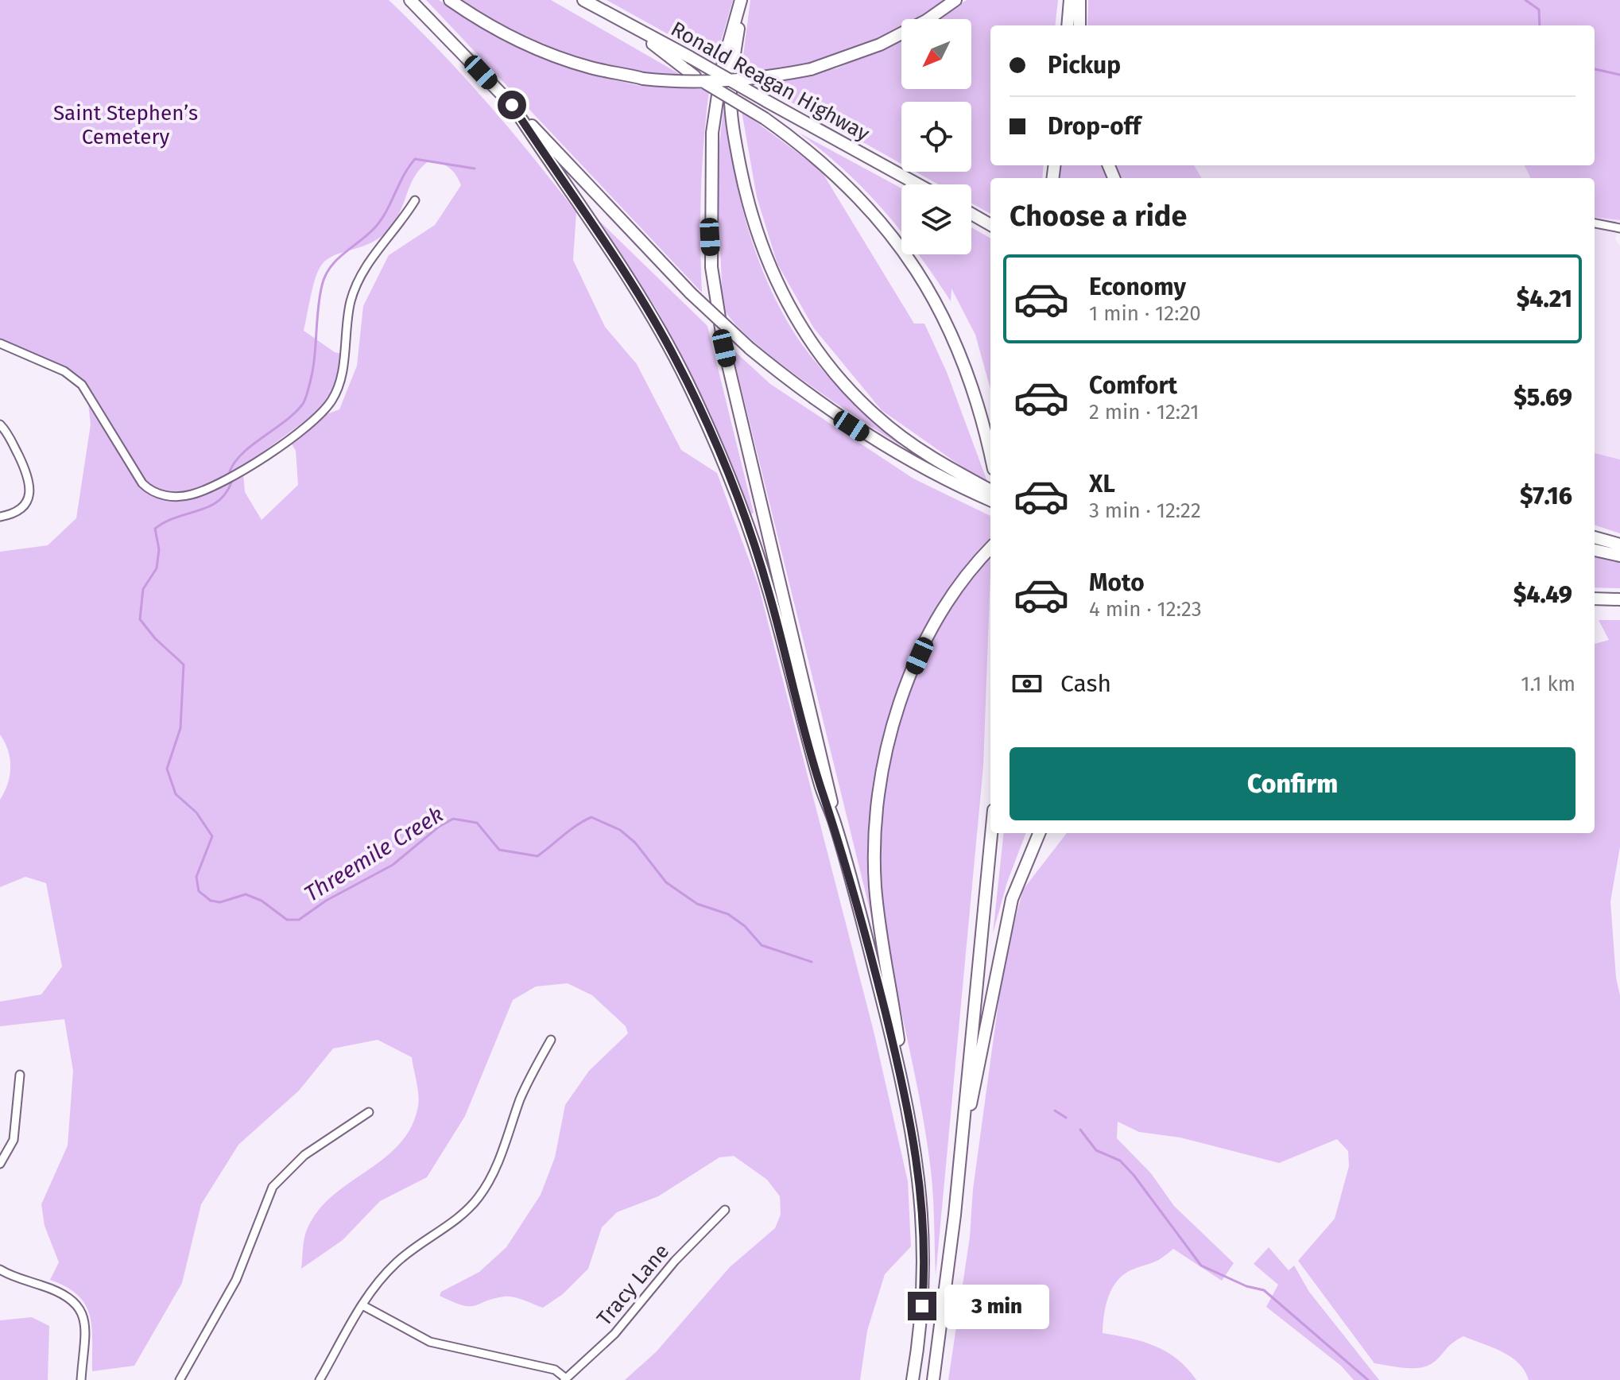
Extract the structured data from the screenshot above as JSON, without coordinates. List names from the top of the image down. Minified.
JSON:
{"streets":{"highway":["Ronald Reagan Highway"],"street":["Tracy Lane"]},"water":["Threemile Creek"],"parks":["Saint Stephen’s Cemetery"],"north":"bottom left","page":{"banner":["Pickup","Drop-off"],"heading":"Choose a ride","list":[{"name":"Economy","note":"1 min · 12:20","value":"$4.21"},{"name":"Comfort","note":"2 min · 12:21","value":"$5.69"},{"name":"XL","note":"3 min · 12:22","value":"$7.16"},{"name":"Moto","note":"4 min · 12:23","value":"$4.49"}],"pay":["Cash","1.1 km"],"buttons":"Confirm","bubble":"3 min"}}
